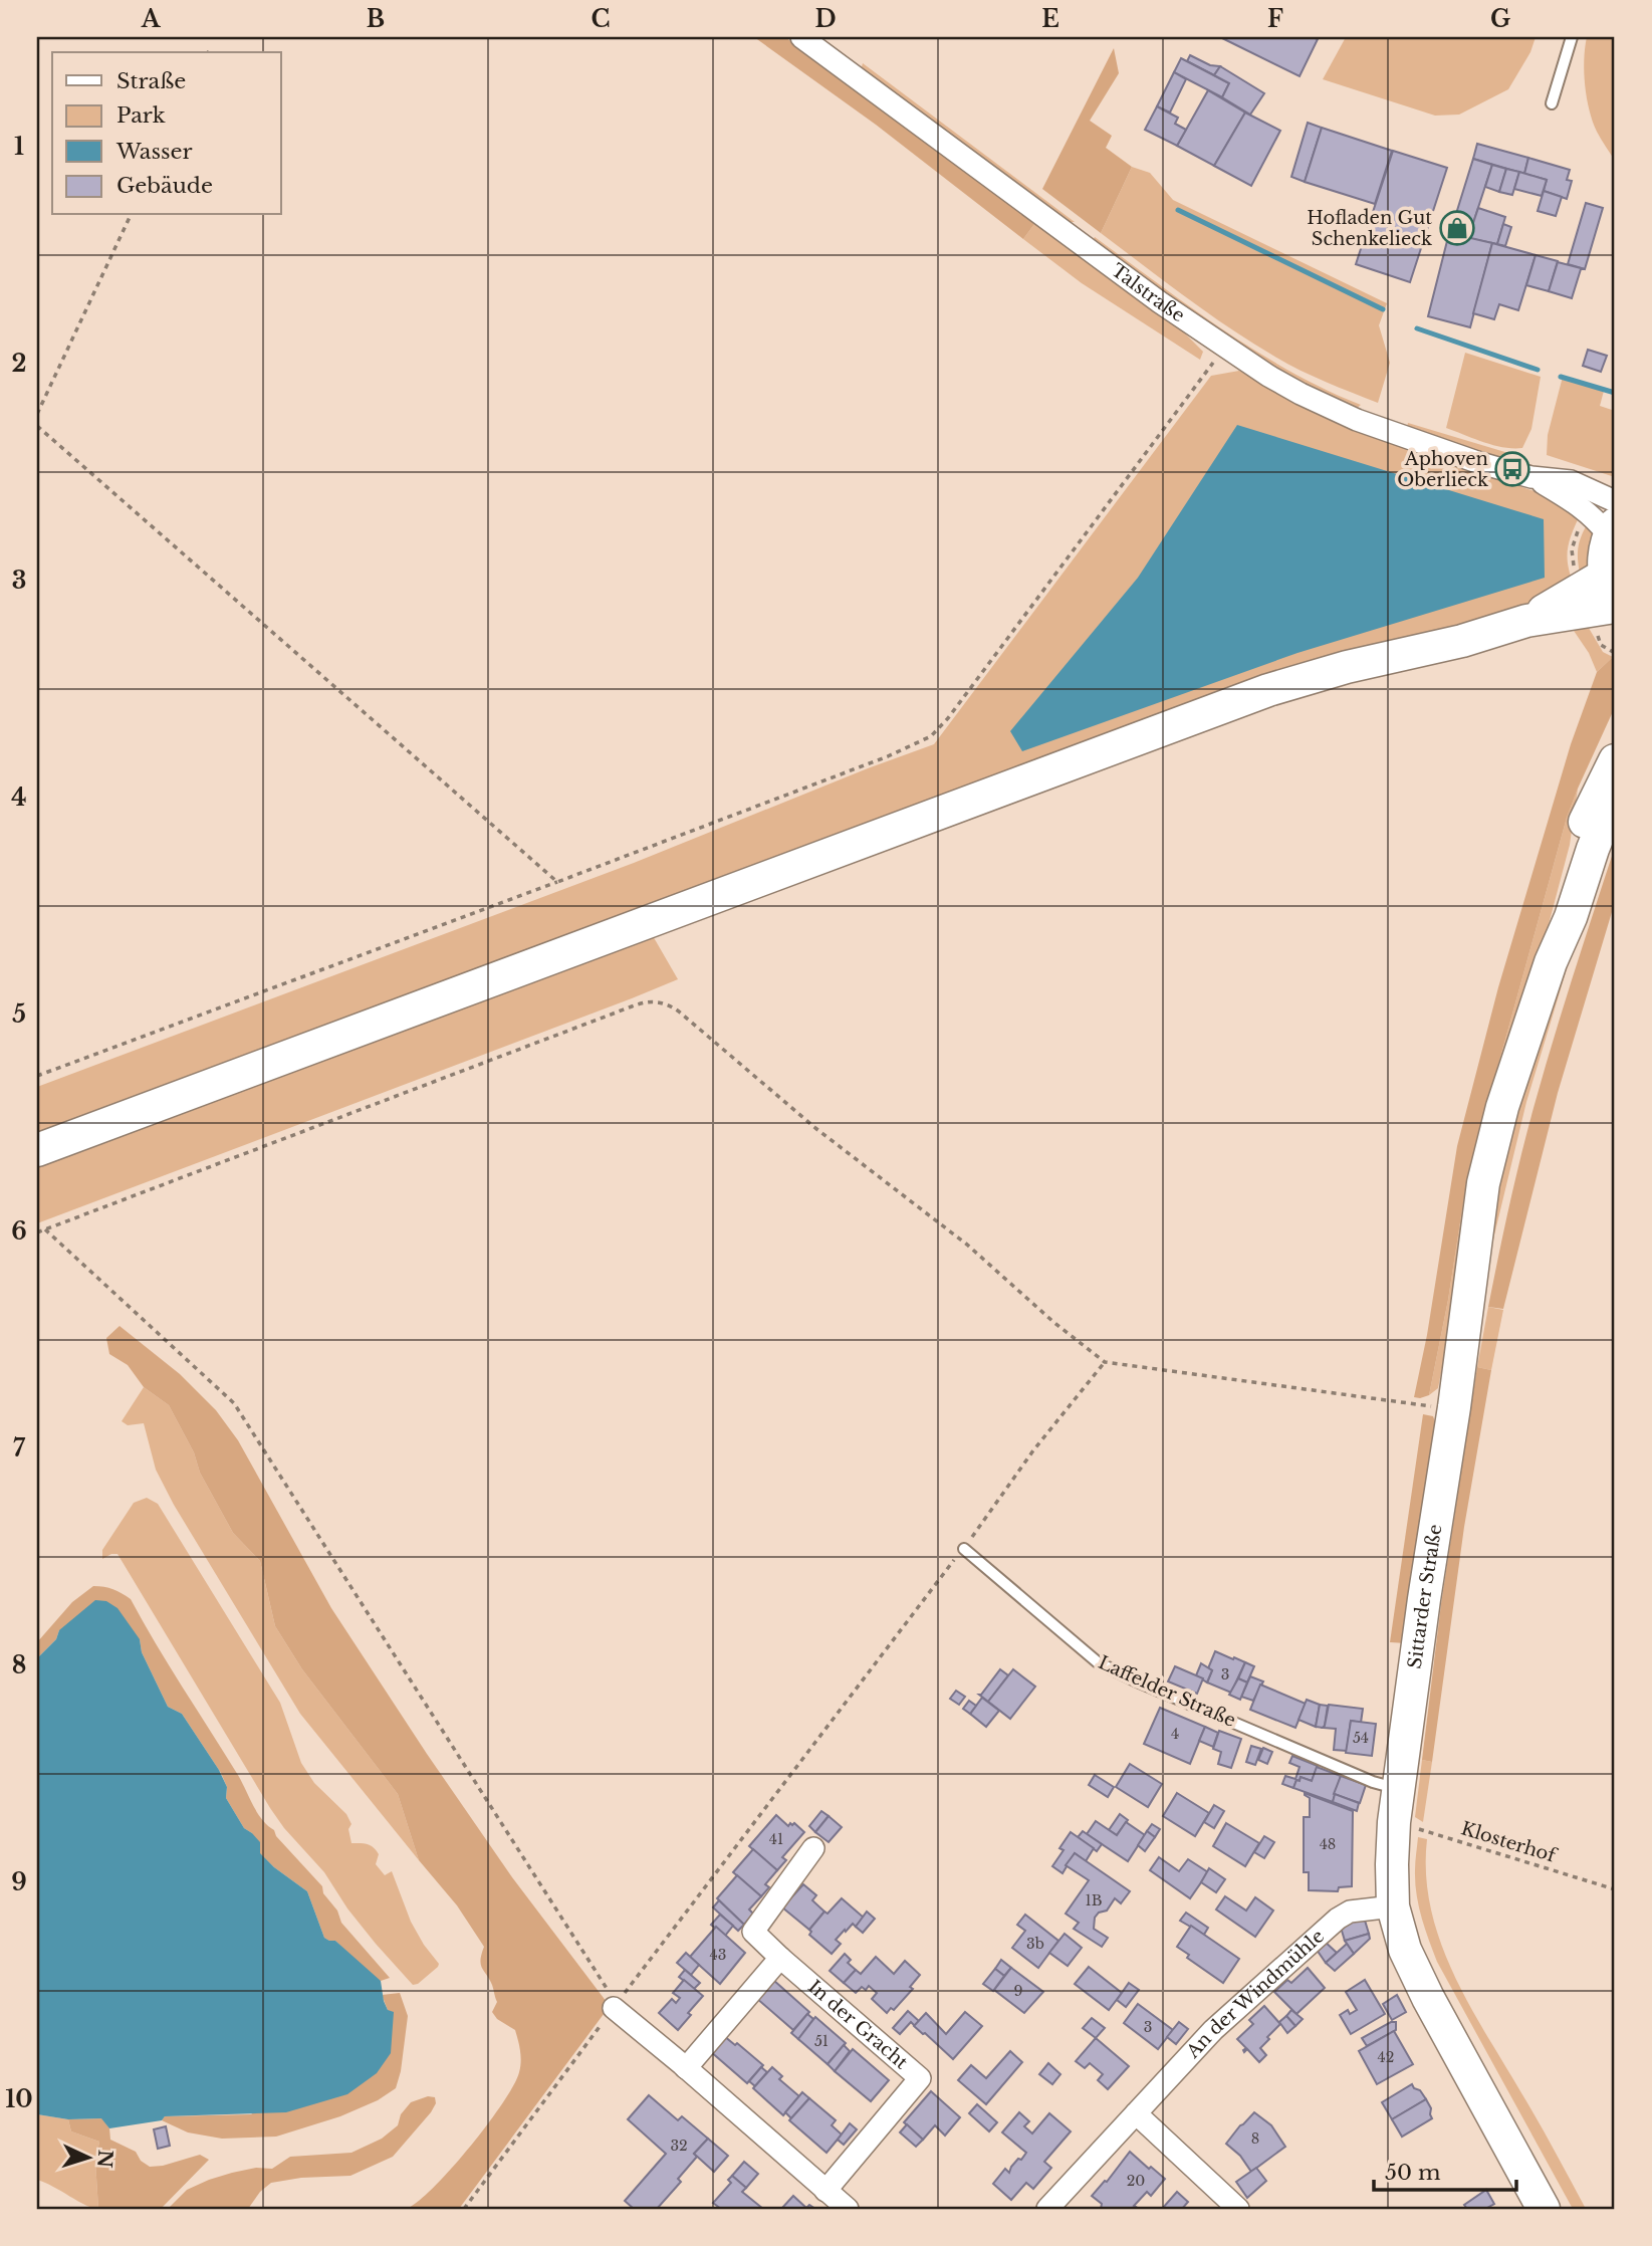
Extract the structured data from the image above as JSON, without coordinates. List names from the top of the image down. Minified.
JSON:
{"streets":{"main road":["Sittarder Straße"],"street":["Talstraße","An der Windmühle","In der Gracht"],"lane":["Laffelder Straße"],"path":["Klosterhof"]},"crossings":[["Sittarder Straße","Laffelder Straße"],["Sittarder Straße","Klosterhof"],["Sittarder Straße","An der Windmühle"]],"places":{"shop":["Hofladen Gut Schenkelieck"],"bus stop":["Aphoven Oberlieck"]},"house_numbers":["3","4","54","41","48","1B","3b","43","9","3","51","42","8","32","20"],"legend":["Straße","Park","Wasser","Gebäude"],"scale_bar":"50 m","north":"right","grid":{"columns":["A","B","C","D","E","F","G"],"rows":["1","2","3","4","5","6","7","8","9","10"]}}
